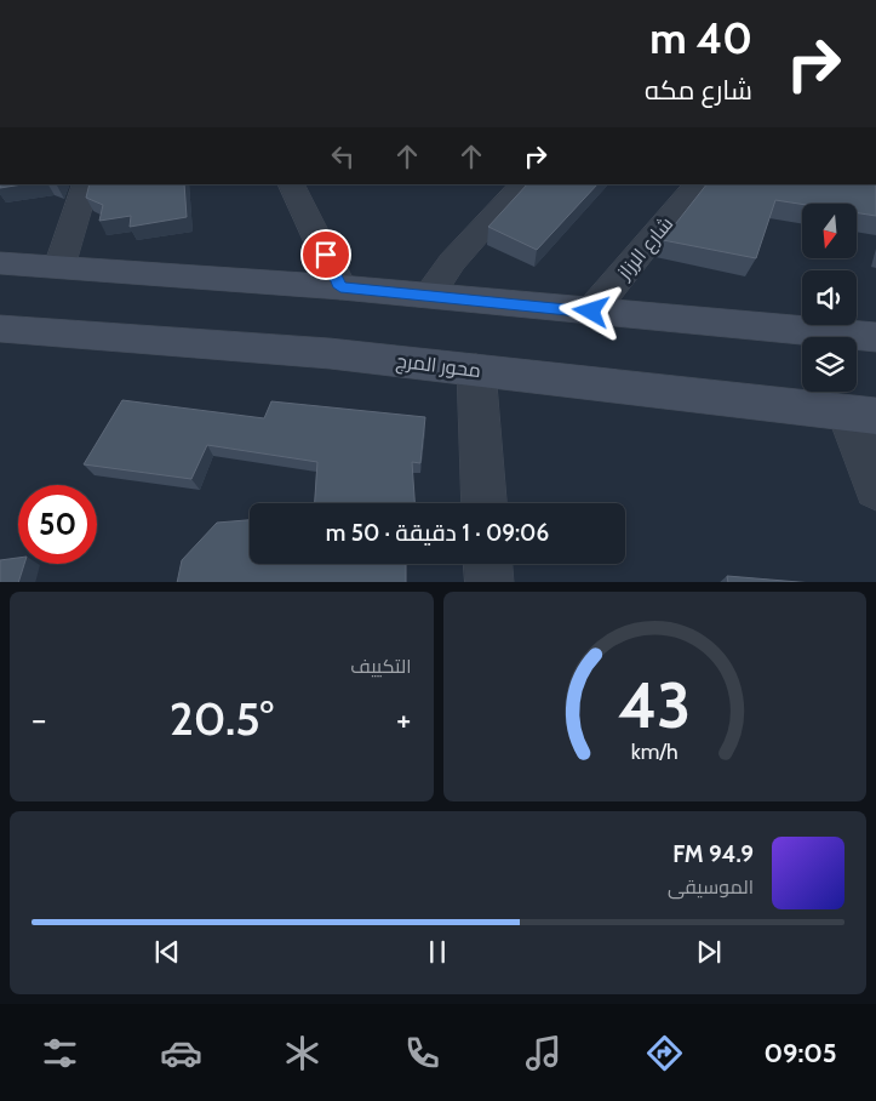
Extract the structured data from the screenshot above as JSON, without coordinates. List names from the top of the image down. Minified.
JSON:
{"streets":{"main road":["محور المرج"],"street":["شارع الرزاز"]},"north":"bottom","page":{"turn":["40 m","شارع مكه"],"limit":"50","trip":"09:06 · 1 دقيقة · 50 m","tile":"التكييف","heat":["−","20.5°","+"],"song":["94.9 FM","الموسيقى"],"tabs":"09:05","gauge":["43","km/h"]}}
